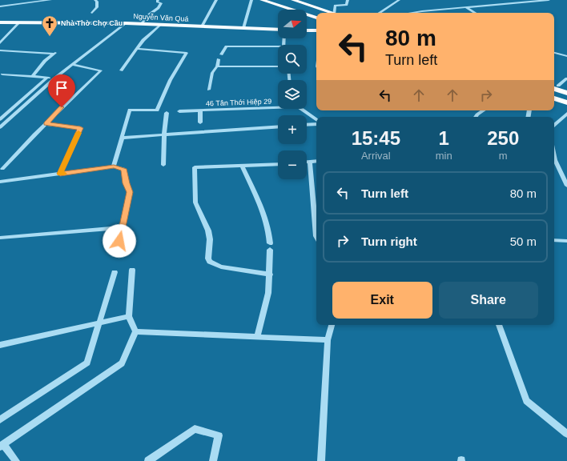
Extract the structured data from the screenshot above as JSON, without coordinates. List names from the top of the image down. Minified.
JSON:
{"streets":{"main road":["Nguyễn Văn Quá"],"street":["46 Tân Thới Hiệp 29"]},"places":{"church":["Nhà Thờ Chợ Cầu"]},"north":"right","page":{"map_buttons":["+","−"],"turn":["80 m","Turn left"],"eta":["15:45","Arrival","1","min","250","m"],"list":[{"name":"Turn left","value":"80 m"},{"name":"Turn right","value":"50 m"}],"buttons":["Exit","Share"]}}
